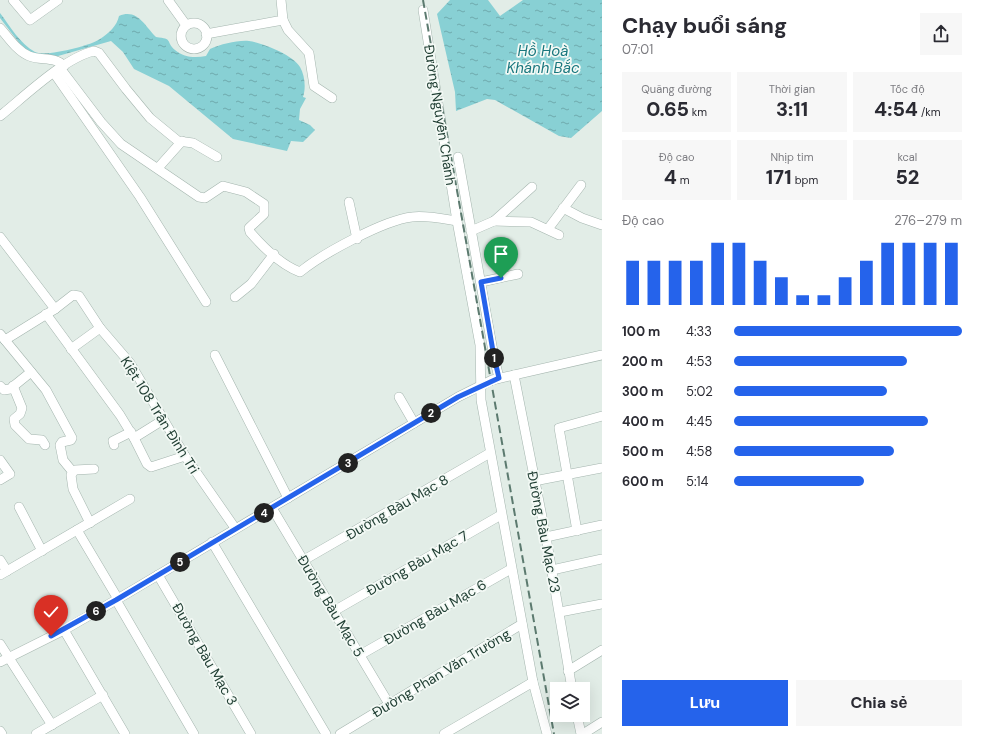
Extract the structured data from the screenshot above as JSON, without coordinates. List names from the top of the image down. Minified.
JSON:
{"streets":{"street":["Đường Nguyễn Chánh","Kiệt 108 Trần Đình Tri","Đường Bàu Mạc 8","Đường Bàu Mạc 23","Đường Bàu Mạc 7","Đường Bàu Mạc 5","Đường Bàu Mạc 6","Đường Bàu Mạc 3","Đường Phan Văn Trường"]},"crossings":[["Đường Nguyễn Chánh","Đường Bàu Mạc 8"],["Đường Nguyễn Chánh","Đường Bàu Mạc 7"],["Đường Nguyễn Chánh","Đường Bàu Mạc 6"],["Đường Nguyễn Chánh","Đường Phan Văn Trường"],["Đường Bàu Mạc 8","Đường Bàu Mạc 5"],["Đường Bàu Mạc 7","Đường Bàu Mạc 5"],["Đường Bàu Mạc 5","Đường Bàu Mạc 6"],["Đường Bàu Mạc 5","Đường Phan Văn Trường"]],"water":["Hồ Hoà Khánh Bắc"],"page":{"heading":["Chạy buổi sáng","07:01"],"stats":[["Quãng đường","0.65 km"],["Thời gian","3:11"],["Tốc độ","4:54 /km"],["Độ cao","4 m"],["Nhịp tim","171 bpm"],["kcal","52"]],"chart":["Độ cao","276–279 m"],"list":[{"name":"100 m","note":"4:33"},{"name":"200 m","note":"4:53"},{"name":"300 m","note":"5:02"},{"name":"400 m","note":"4:45"},{"name":"500 m","note":"4:58"},{"name":"600 m","note":"5:14"}],"pins":["1","2","3","4","5","6"],"buttons":["Lưu","Chia sẻ"]}}
